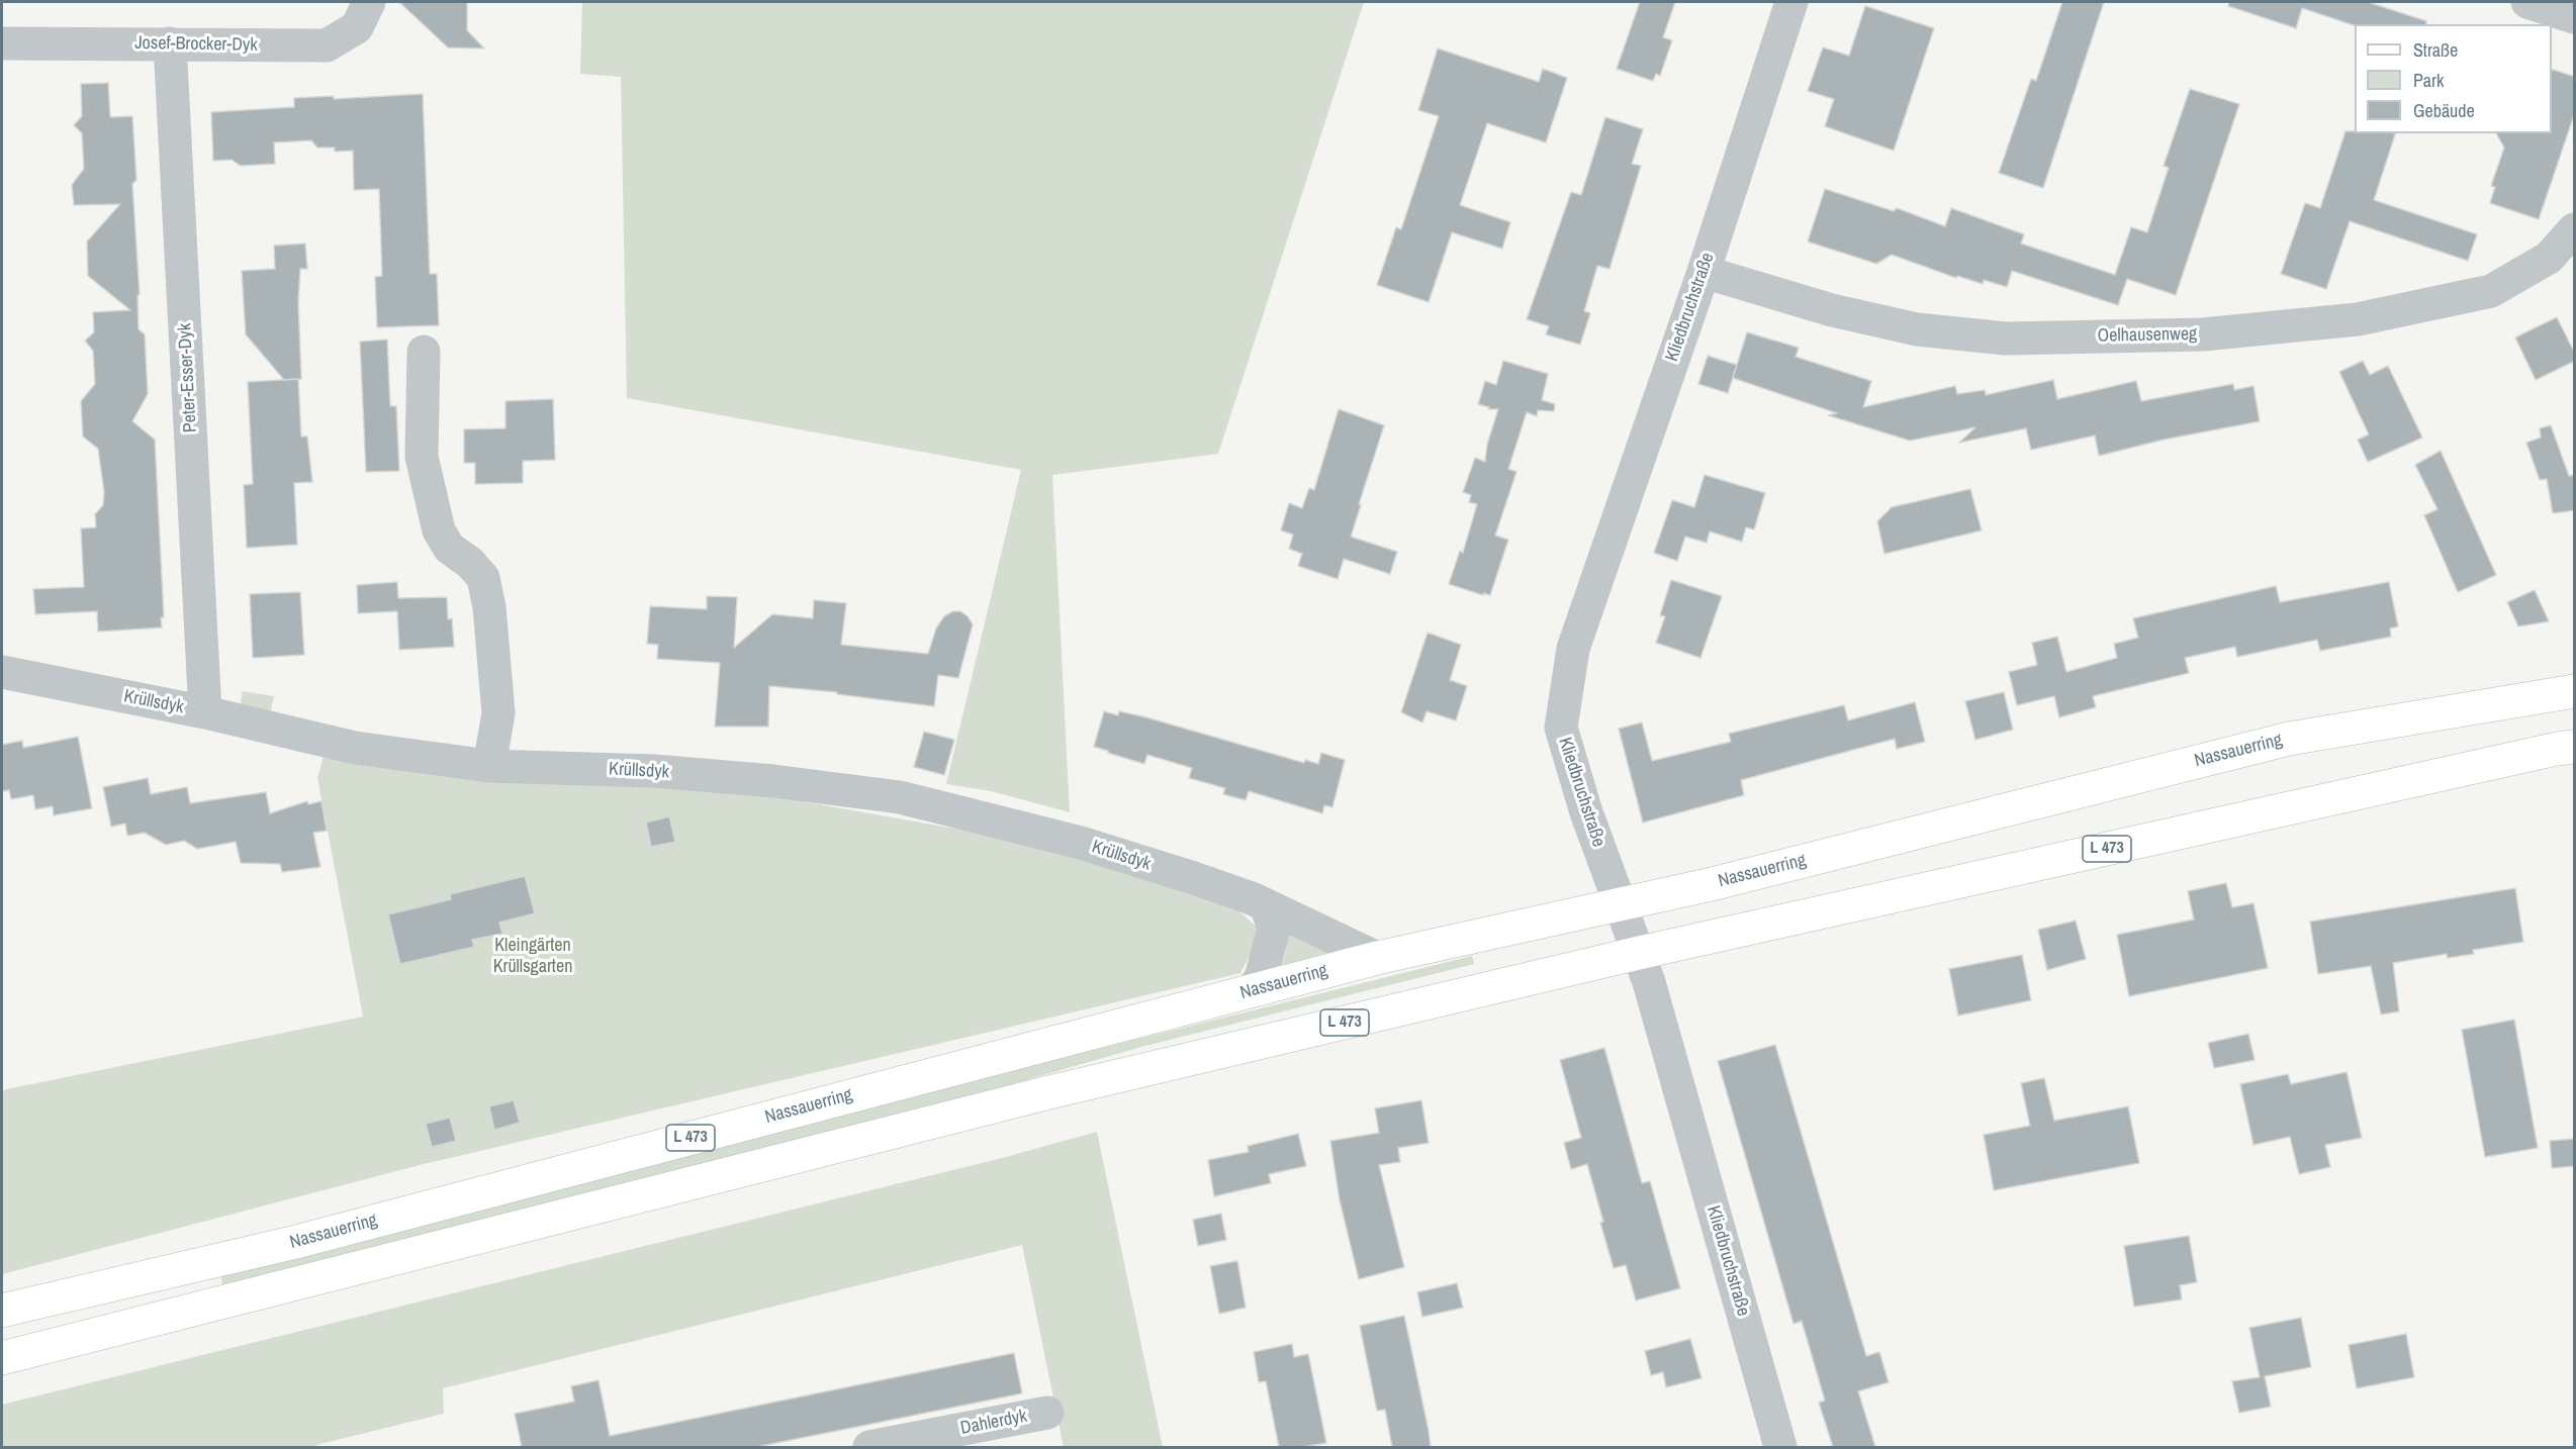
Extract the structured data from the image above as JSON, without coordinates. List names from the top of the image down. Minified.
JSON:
{"streets":{"main road":["Nassauerring","L 473"],"street":["Josef-Brocker-Dyk","Kliedbruchstraße","Oelhausenweg","Peter-Esser-Dyk","Krüllsdyk","Dahlerdyk"]},"crossings":[["Josef-Brocker-Dyk","Peter-Esser-Dyk"],["Kliedbruchstraße","Oelhausenweg"],["Kliedbruchstraße","Nassauerring"],["Kliedbruchstraße","L 473"],["Peter-Esser-Dyk","Krüllsdyk"],["Krüllsdyk","Nassauerring"]],"parks":["Kleingärten Krüllsgarten"],"legend":["Straße","Park","Gebäude"]}
